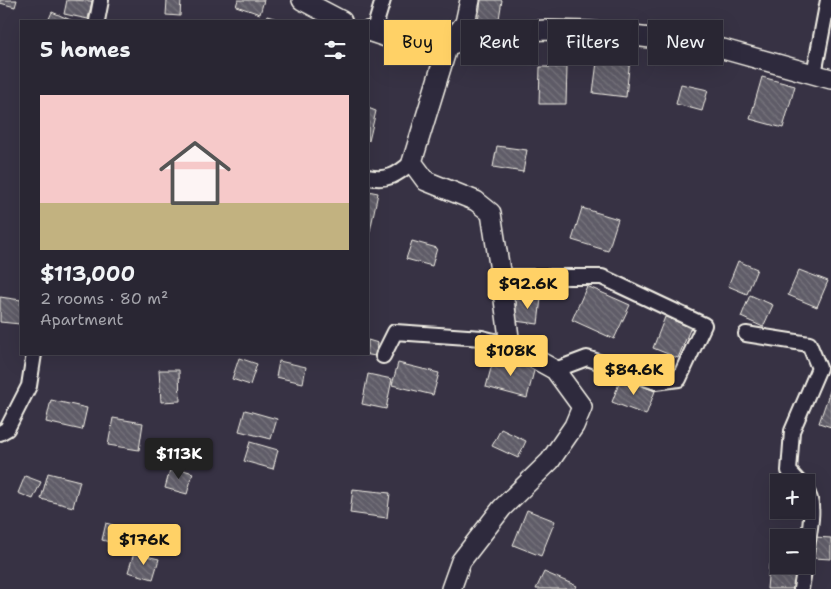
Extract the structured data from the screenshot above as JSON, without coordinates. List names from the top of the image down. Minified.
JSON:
{"page":{"chip":["Buy","Rent","Filters","New"],"heading":"5 homes","list":[{"name":"$113,000","note":"2 rooms · 80 m² · Apartment"}],"price":["$92.6K","$108K","$84.6K","$113K","$176K"],"map_buttons":["+","−"]}}
